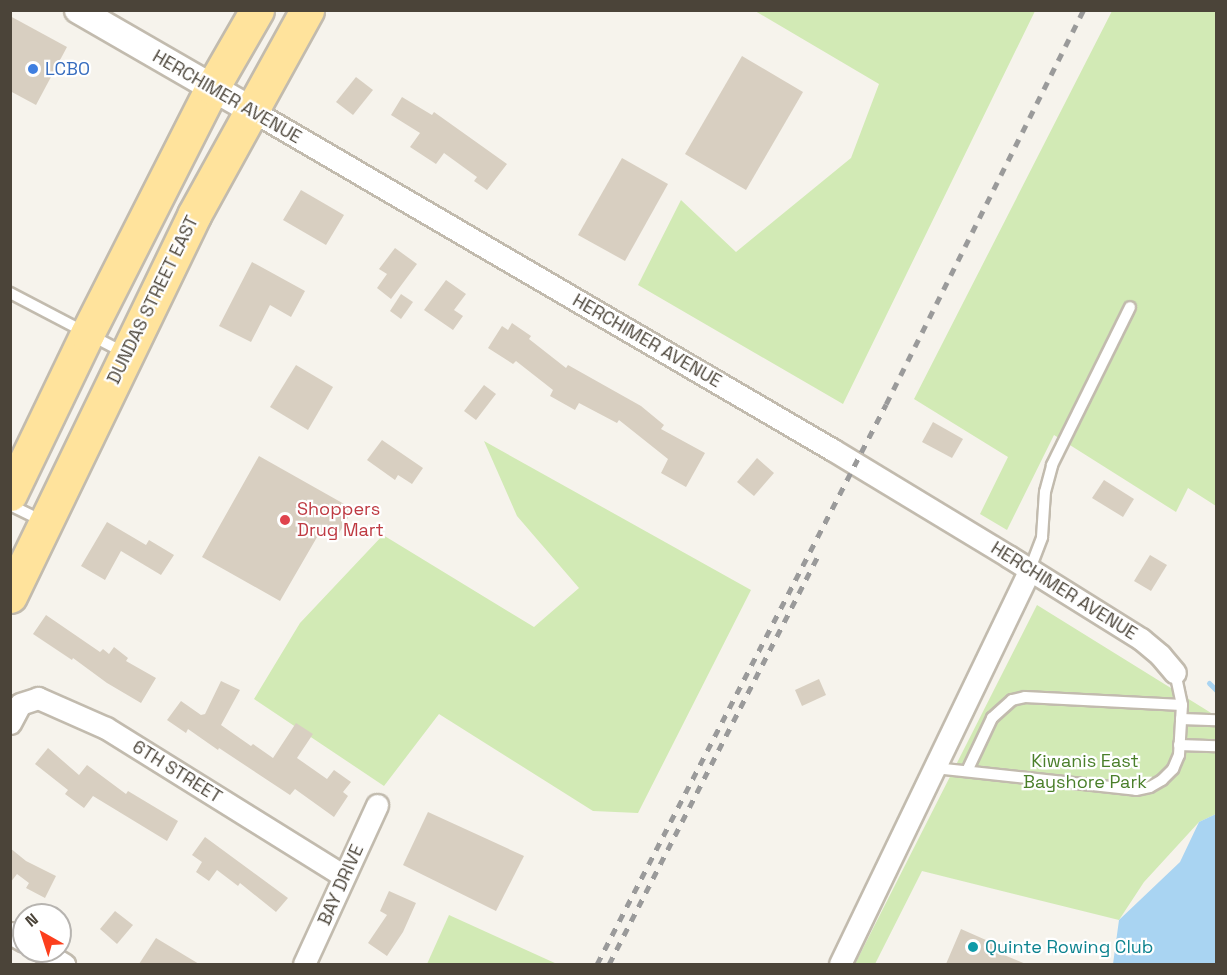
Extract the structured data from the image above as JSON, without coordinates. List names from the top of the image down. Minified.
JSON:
{"streets":{"main road":["DUNDAS STREET EAST"],"street":["HERCHIMER AVENUE","6TH STREET","BAY DRIVE"]},"crossings":[["HERCHIMER AVENUE","DUNDAS STREET EAST"],["6TH STREET","BAY DRIVE"]],"parks":["Kiwanis East Bayshore Park"],"places":["LCBO","Shoppers Drug Mart","Quinte Rowing Club"],"north":"top left"}
